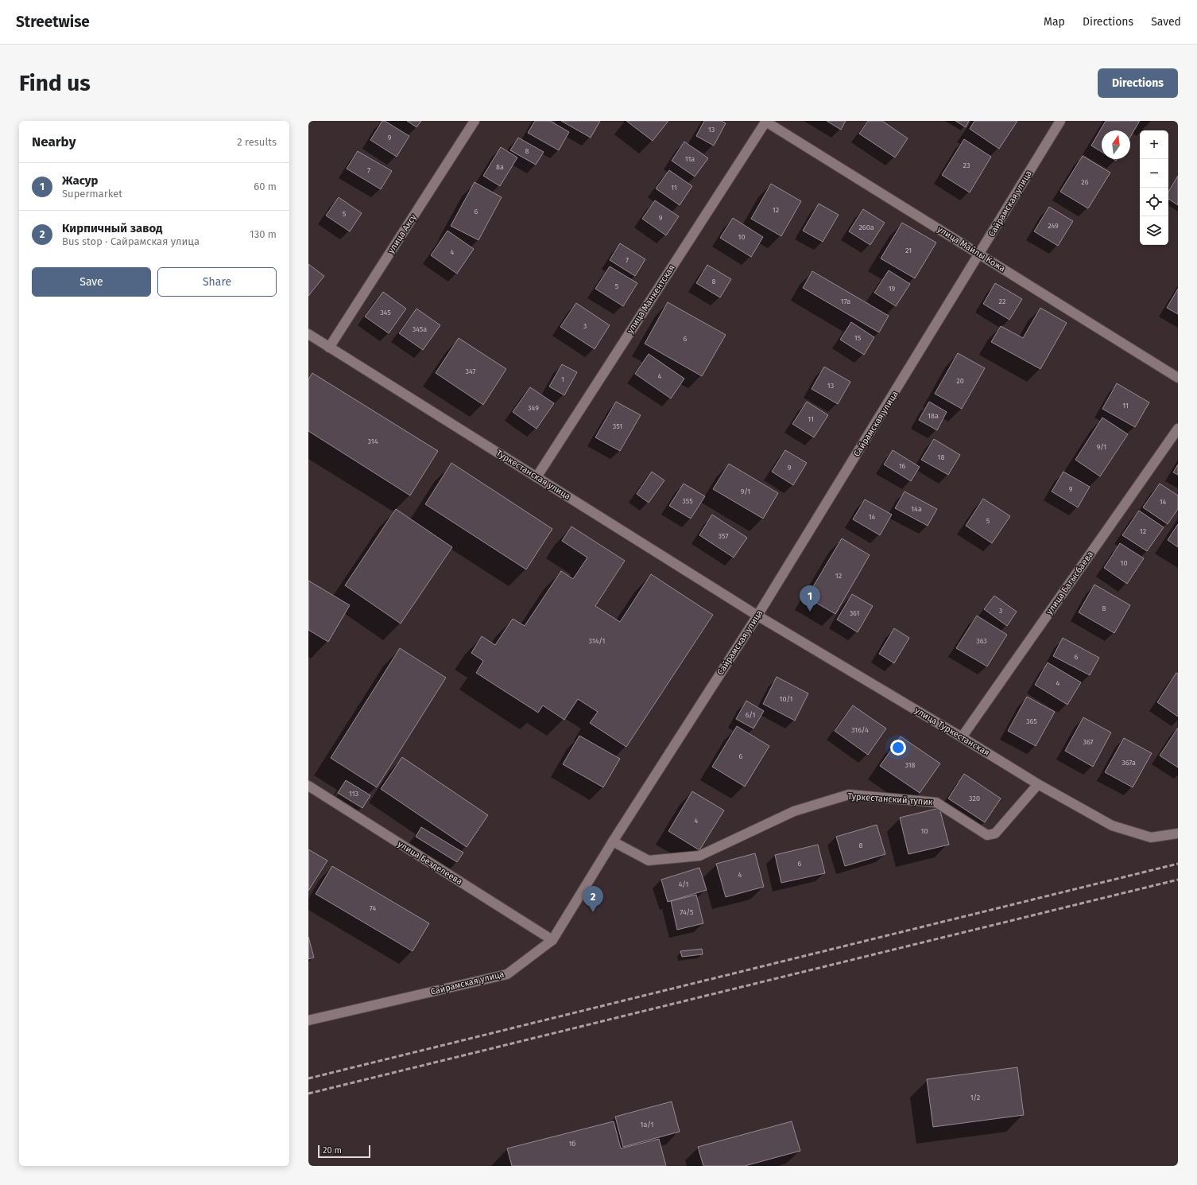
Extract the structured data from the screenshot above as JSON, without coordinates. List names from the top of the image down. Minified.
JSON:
{"streets":{"street":["Сайрамская улица","улица Аксу","улица Майлы Кожа","улица Манкентская","Туркестанская улица","улица Багысбаева","улица Туркестанская","Туркестанский тупик","улица Безделеева"]},"crossings":[["Сайрамская улица","улица Майлы Кожа"],["Сайрамская улица","Туркестанская улица"],["Сайрамская улица","улица Туркестанская"],["Сайрамская улица","Туркестанский тупик"],["Сайрамская улица","улица Безделеева"],["улица Аксу","Туркестанская улица"],["улица Майлы Кожа","улица Манкентская"],["улица Манкентская","Туркестанская улица"],["Туркестанская улица","улица Туркестанская"],["улица Багысбаева","улица Туркестанская"],["улица Туркестанская","Туркестанский тупик"]],"house_numbers":["13","9","8","11а","23","8а","7","26","11","12","6","5","9","249","260а","10","21","4","7","8","5","19","17а","22","345","3","345а","15","6","347","4","1","20","13","11","349","18а","11","351","314","9/1","18","16","9","9","9/1","355","14","14а","14","5","12","357","10","12","8","3","361","314/1","363","6","4","10/1","6/1","365","316/4","367","6","367а","318","113","320","4","10","8","6","4","4/1","74","74/5","1/2","1а/1","1б"],"scale_bar":"20 m","north":"top","page":{"header":"Streetwise","nav":["Map","Directions","Saved"],"buttons":["Directions",["Save","Share"]],"title":"Find us","heading":["Nearby","2 results"],"map_buttons":["+","−"],"list":[{"mark":"1","name":"Жасур","note":"Supermarket","value":"60 m"},{"mark":"2","name":"Кирпичный завод","note":"Bus stop · Сайрамская улица","value":"130 m"}],"pins":["1","2"],"scale":"20 m"}}
